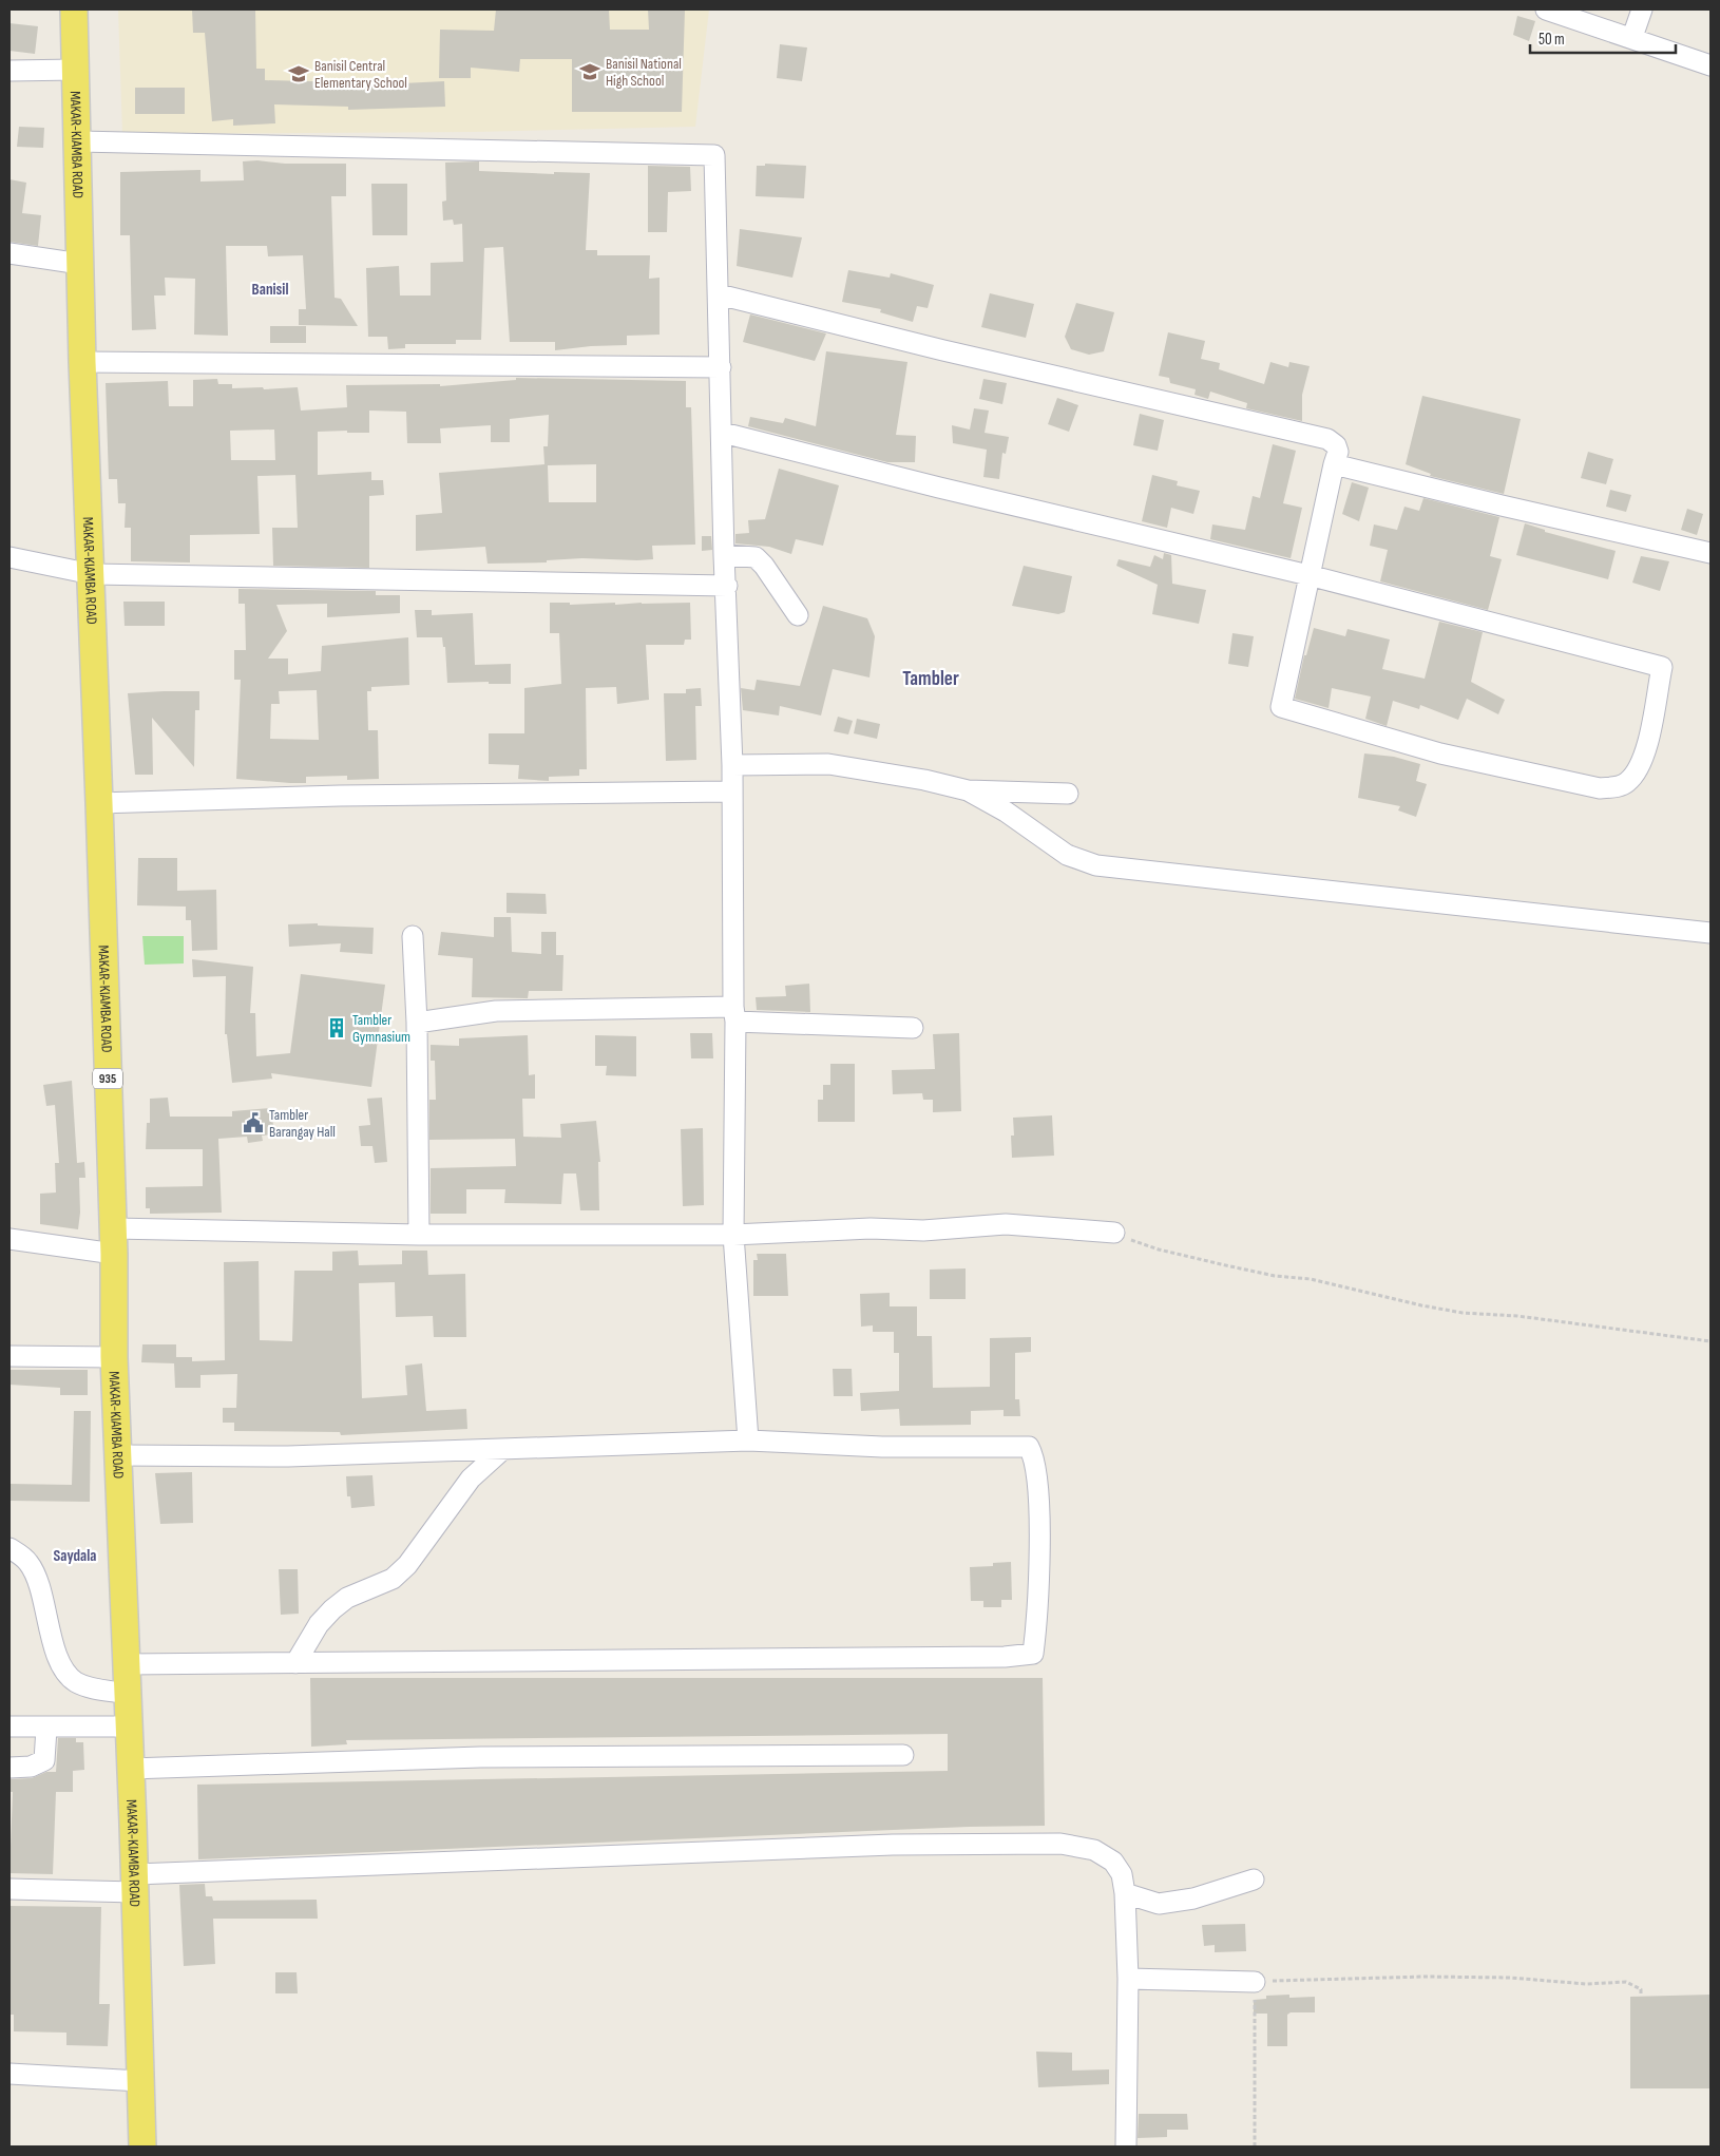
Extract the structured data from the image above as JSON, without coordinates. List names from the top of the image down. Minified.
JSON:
{"streets":{"main road":["MAKAR-KIAMBA ROAD","935"]},"districts":["Banisil","Tambler","Saydala"],"places":{"school or university":["Banisil National High School","Banisil Central Elementary School"],"building":["Tambler Gymnasium"],"public building":["Tambler Barangay Hall"]},"scale_bar":"50 m"}
